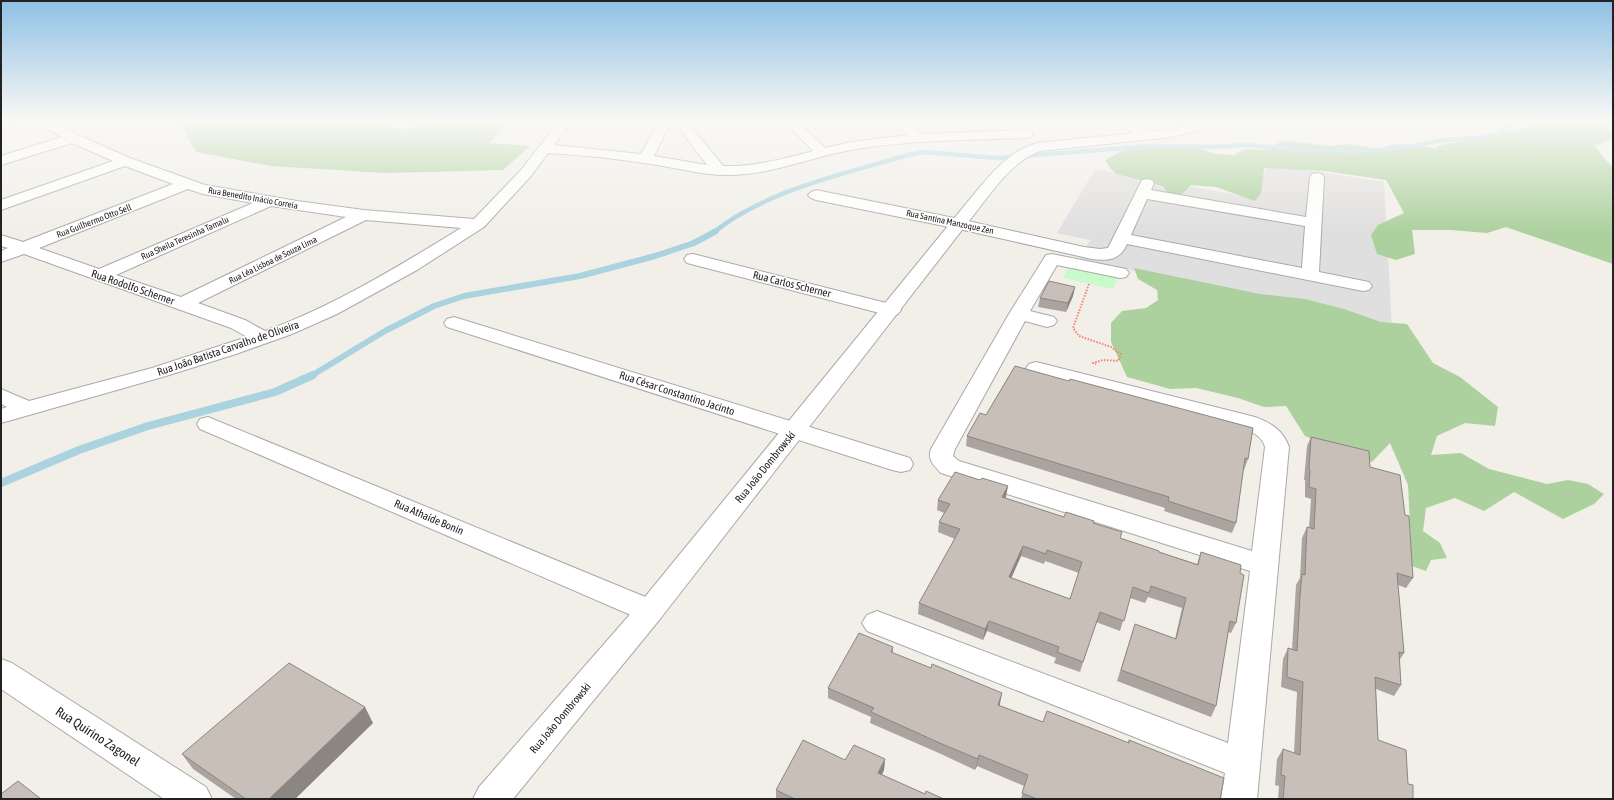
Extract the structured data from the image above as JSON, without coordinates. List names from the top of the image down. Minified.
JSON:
{"streets":{"street":["Rua Benedito Inácio Correia","Rua Guilhermo Otto Sell","Rua Santina Manzoque Zen","Rua Sheila Teresinha Tamalu","Rua Léa Lisboa de Souza Lima","Rua Carlos Scherner","Rua Rodolfo Scherner","Rua João Batista Carvalho de Oliveira","Rua César Constantino Jacinto","Rua João Dombrowski","Rua Athaíde Bonin","Rua Quirino Zagonel"]},"crossings":[["Rua Benedito Inácio Correia","Rua Guilhermo Otto Sell"],["Rua Benedito Inácio Correia","Rua Sheila Teresinha Tamalu"],["Rua Benedito Inácio Correia","Rua Léa Lisboa de Souza Lima"],["Rua Benedito Inácio Correia","Rua João Batista Carvalho de Oliveira"],["Rua Guilhermo Otto Sell","Rua Rodolfo Scherner"],["Rua Santina Manzoque Zen","Rua João Dombrowski"],["Rua Sheila Teresinha Tamalu","Rua Rodolfo Scherner"],["Rua Léa Lisboa de Souza Lima","Rua Rodolfo Scherner"],["Rua Carlos Scherner","Rua João Dombrowski"],["Rua Rodolfo Scherner","Rua João Batista Carvalho de Oliveira"],["Rua César Constantino Jacinto","Rua João Dombrowski"],["Rua João Dombrowski","Rua Athaíde Bonin"]]}
